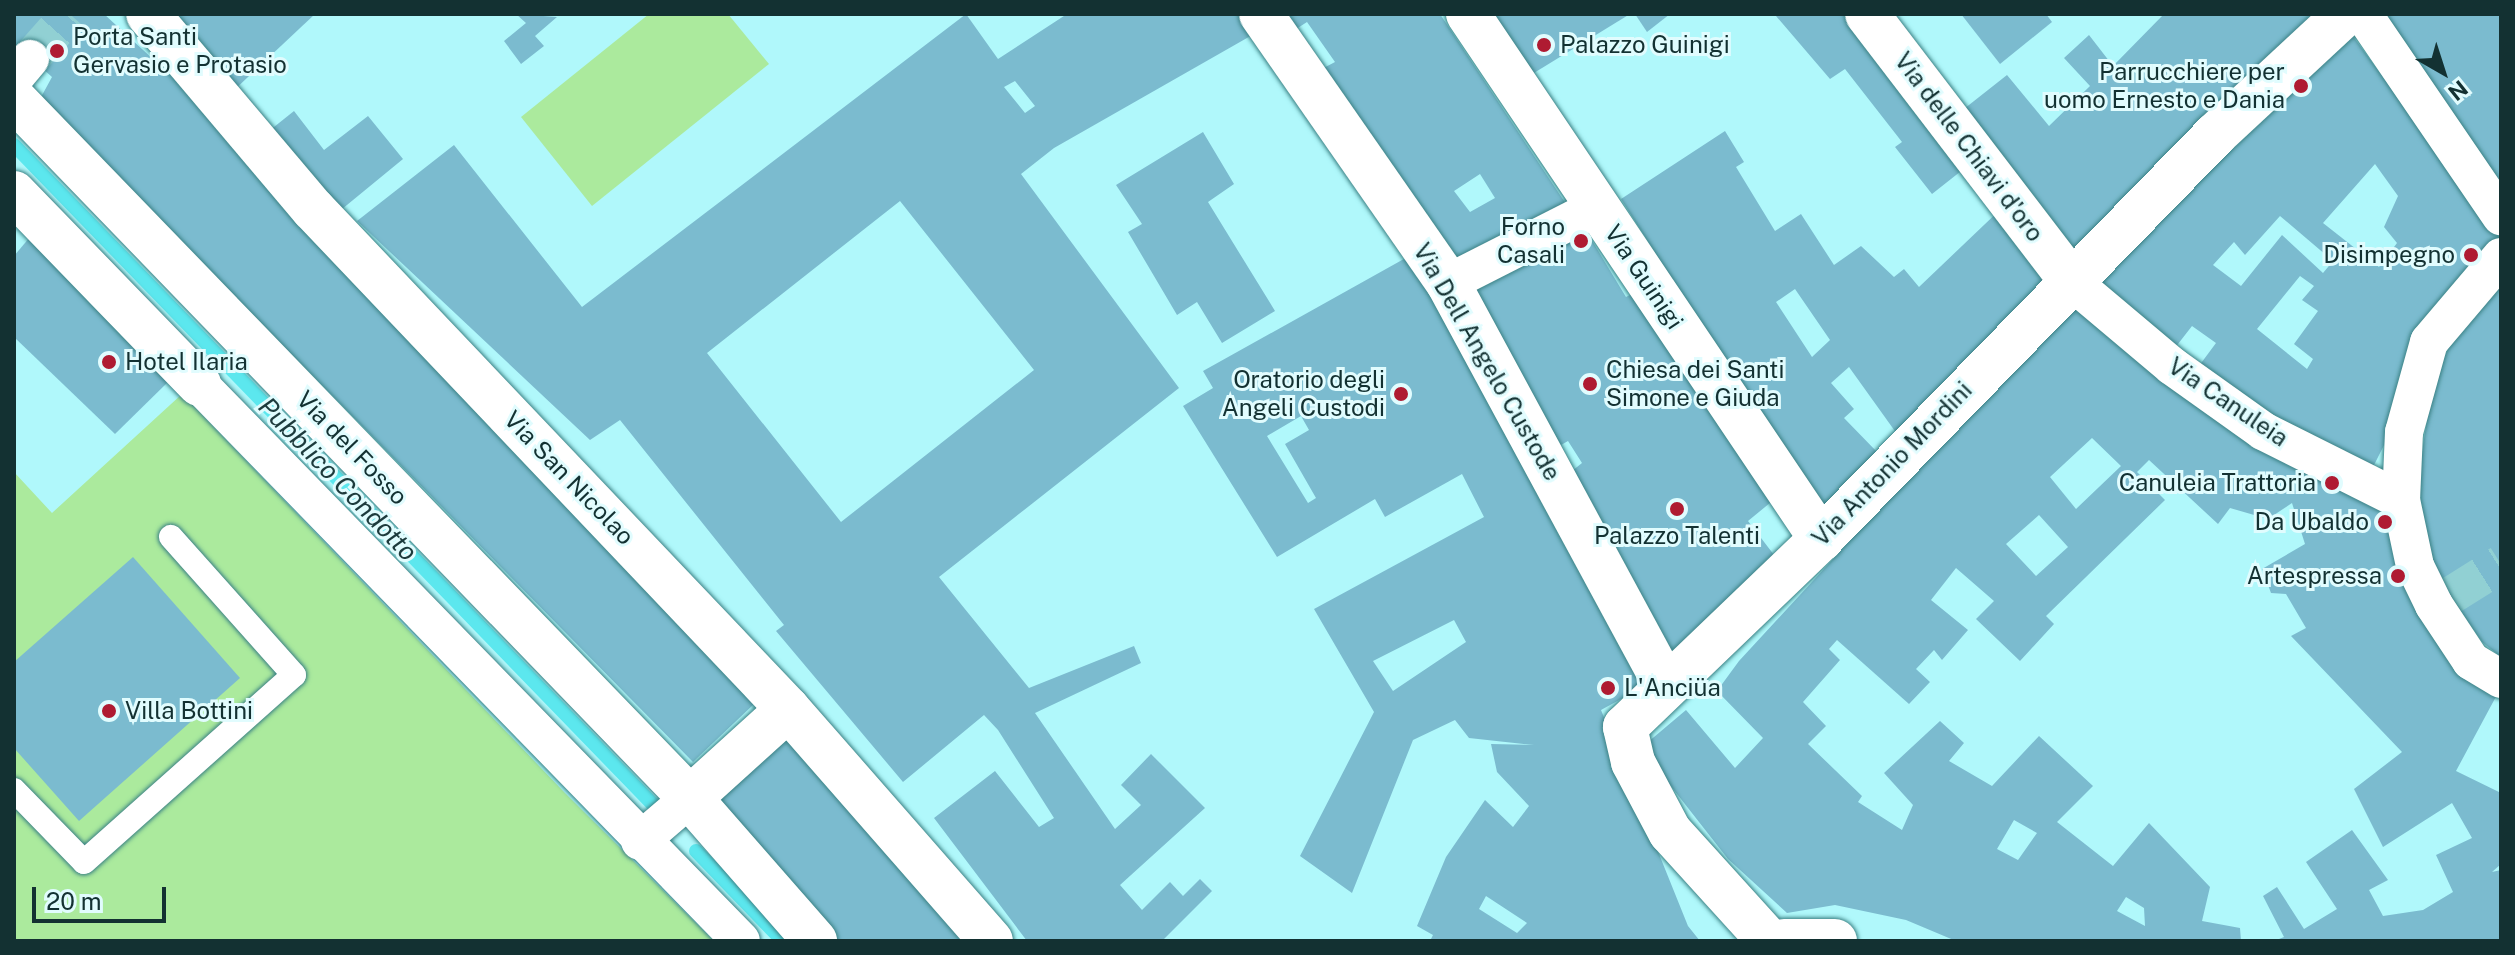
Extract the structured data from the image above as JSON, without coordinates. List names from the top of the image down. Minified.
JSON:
{"streets":{"street":["Via delle Chiavi d'oro","Via Guinigi","Via Dell Angelo Custode","Via Canuleia","Via del Fosso","Via Antonio Mordini","Via San Nicolao"]},"crossings":[["Via delle Chiavi d'oro","Via Canuleia"],["Via delle Chiavi d'oro","Via Antonio Mordini"],["Via Guinigi","Via Antonio Mordini"],["Via Dell Angelo Custode","Via Antonio Mordini"],["Via Canuleia","Via Antonio Mordini"]],"water":["Pubblico Condotto"],"places":["Palazzo Guinigi","Porta Santi Gervasio e Protasio","Parrucchiere per uomo Ernesto e Dania","Forno Casali","Disimpegno","Hotel Ilaria","Chiesa dei Santi Simone e Giuda","Oratorio degli Angeli Custodi","Canuleia Trattoria","Palazzo Talenti","Da Ubaldo","Artespressa","L'Anciüa","Villa Bottini"],"scale_bar":"20 m","north":"bottom right"}
